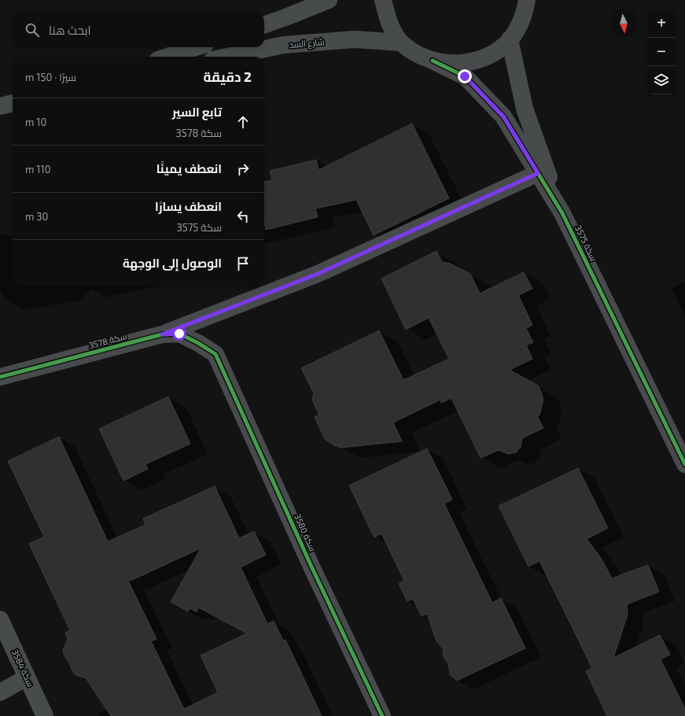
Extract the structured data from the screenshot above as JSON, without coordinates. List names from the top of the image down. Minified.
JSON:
{"streets":{"street":["شارع السد","سكة 3575","سكة 3578","سكة 3580","سكة 3584"]},"crossings":[["شارع السد","سكة 3575"],["سكة 3578","سكة 3580"]],"north":"bottom","page":{"map_buttons":["+","−"],"search":"ابحث هنا","heading":["2 دقيقة","سيرًا · 150 m"],"list":[["تابع السير","سكة 3578","10 m"],["انعطف يمينًا","110 m"],["انعطف يسارًا","سكة 3575","30 m"],"الوصول إلى الوجهة"]}}
